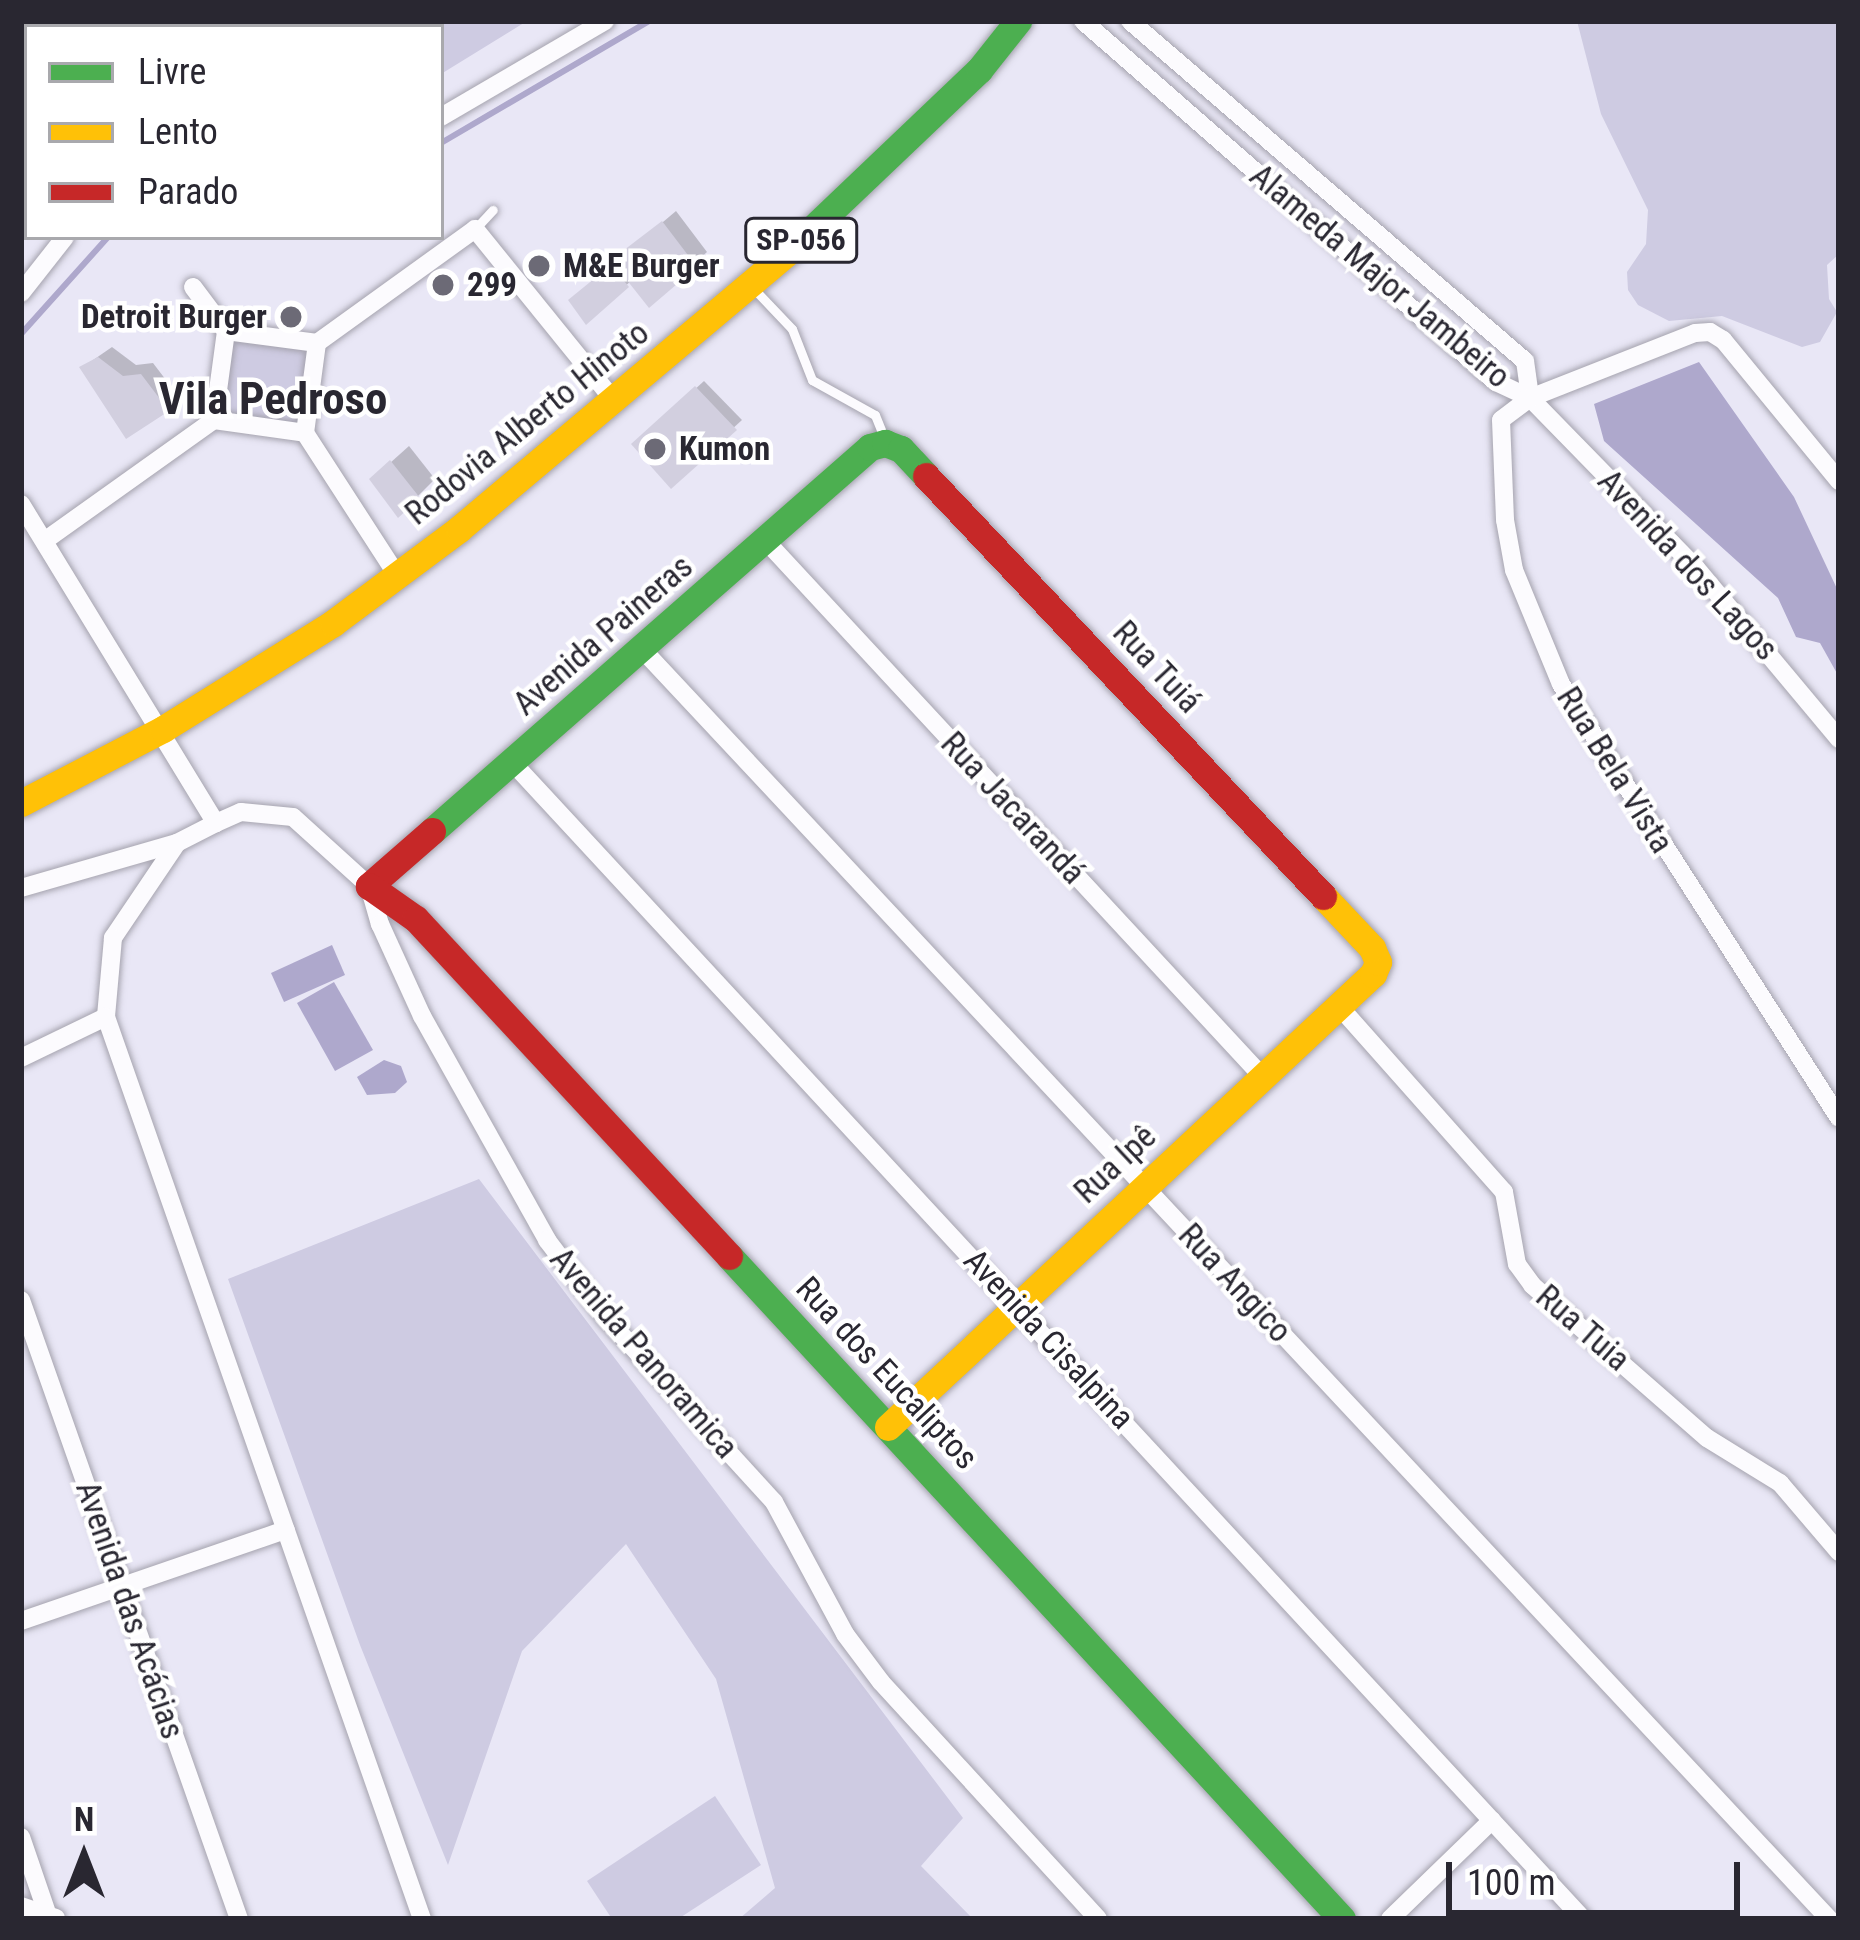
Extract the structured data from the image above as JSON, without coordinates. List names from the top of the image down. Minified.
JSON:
{"streets":{"street":["SP-056","Alameda Major Jambeiro","Rodovia Alberto Hinoto","Avenida dos Lagos","Avenida Paineras","Rua Tuiá","Rua Bela Vista","Rua Jacarandá","Rua Ipê","Rua Angico","Rua Tuia","Avenida Cisalpina","Avenida Panoramica","Rua dos Eucaliptos","Avenida das Acácias"]},"crossings":[["Alameda Major Jambeiro","Avenida dos Lagos"],["Alameda Major Jambeiro","Rua Bela Vista"],["Avenida dos Lagos","Rua Bela Vista"],["Avenida Paineras","Rua Tuiá"],["Avenida Paineras","Rua Jacarandá"],["Avenida Paineras","Rua Angico"],["Avenida Paineras","Avenida Cisalpina"],["Avenida Paineras","Avenida Panoramica"],["Avenida Paineras","Rua dos Eucaliptos"],["Rua Tuiá","Rua Ipê"],["Rua Jacarandá","Rua Ipê"],["Rua Ipê","Rua Angico"],["Rua Ipê","Rua Tuia"],["Rua Ipê","Avenida Cisalpina"],["Rua Ipê","Rua dos Eucaliptos"],["Avenida Panoramica","Rua dos Eucaliptos"]],"districts":["Vila Pedroso"],"places":["M&E Burger","299","Detroit Burger","Kumon"],"legend":["Livre","Lento","Parado"],"scale_bar":"100 m","north":"top"}
